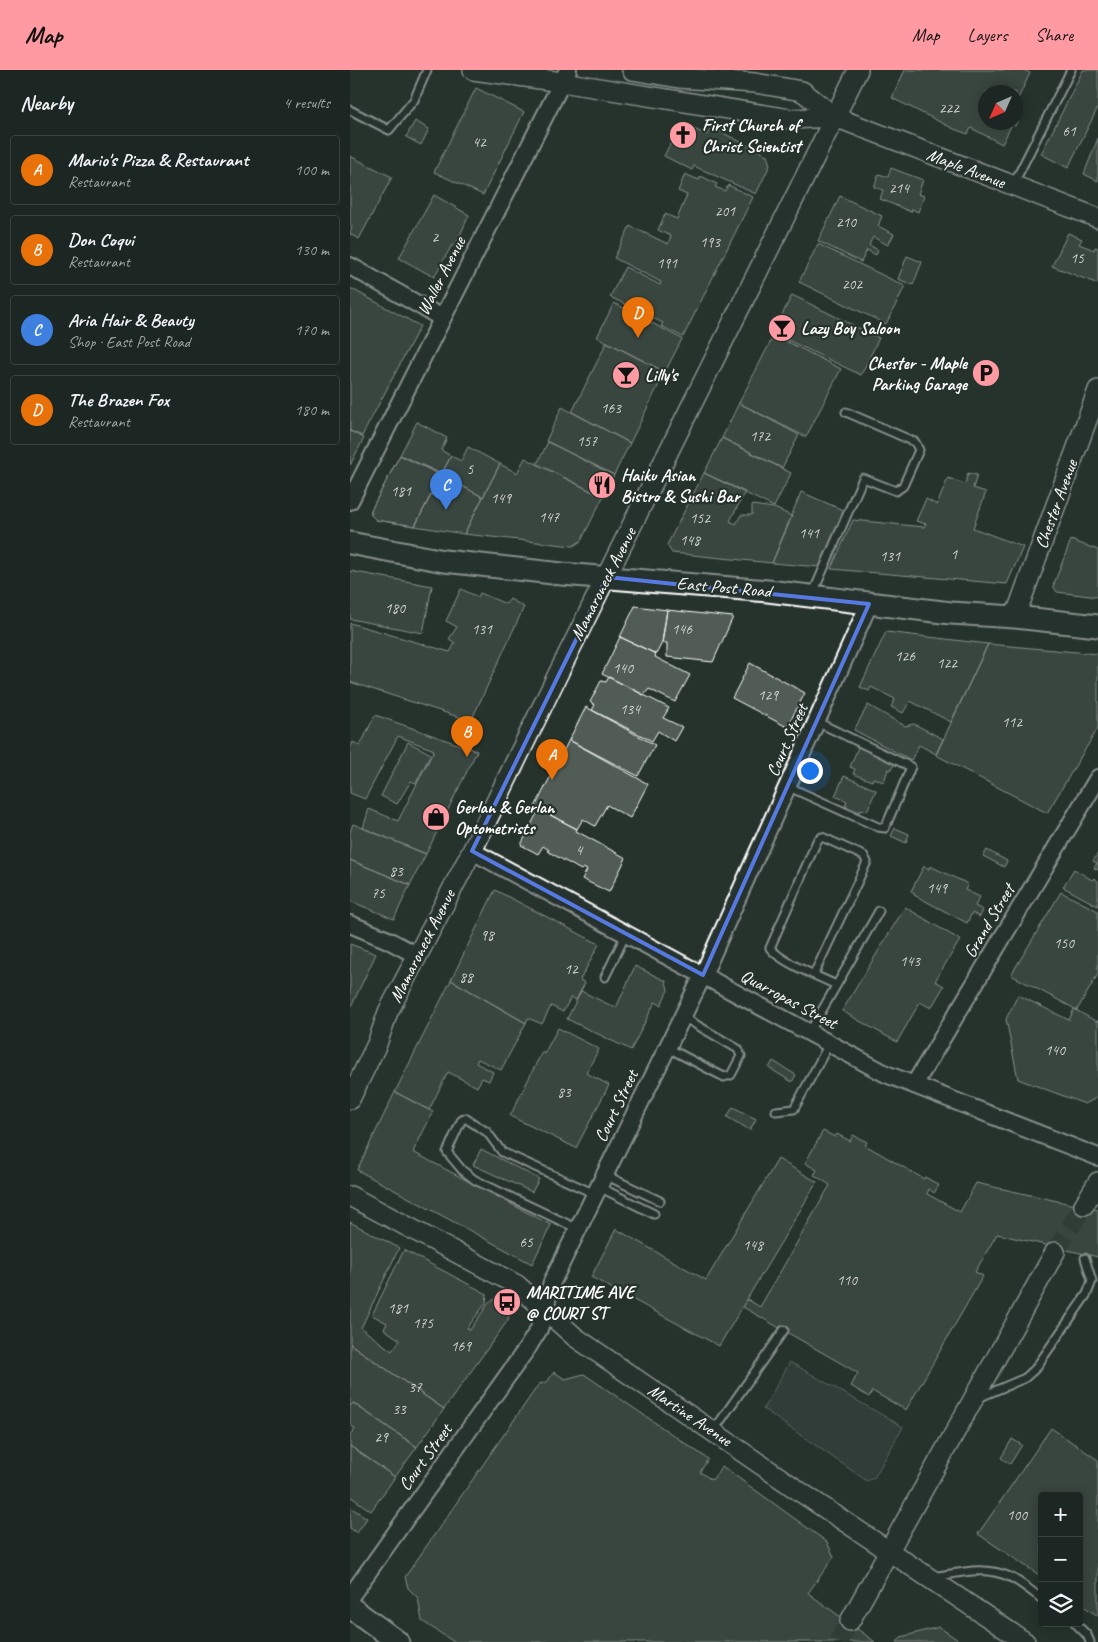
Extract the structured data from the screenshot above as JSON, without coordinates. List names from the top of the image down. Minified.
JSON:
{"streets":{"main road":["Maple Avenue","Chester Avenue","Mamaroneck Avenue","East Post Road","Martine Avenue"],"street":["Waller Avenue","Court Street","Grand Street","Quarropas Street"]},"crossings":[["Maple Avenue","Waller Avenue"],["Maple Avenue","Mamaroneck Avenue"],["Chester Avenue","East Post Road"],["Mamaroneck Avenue","East Post Road"],["Mamaroneck Avenue","Quarropas Street"],["East Post Road","Court Street"],["Court Street","Quarropas Street"],["Court Street","Martine Avenue"],["Grand Street","Quarropas Street"]],"places":{"church":["First Church of Christ Scientist"],"bar":["Lazy Boy Saloon","Lilly's"],"parking":["Chester - Maple Parking Garage"],"restaurant":["Haiku Asian Bistro & Sushi Bar"],"shop":["Gerlan & Gerlan Optometrists"],"bus stop":["MARITIME AVE @ COURT ST"]},"house_numbers":["222","61","42","214","201","210","2","193","15","191","202","163","172","157","5","181","149","147","152","141","148","1","131","180","131","146","126","122","140","129","134","112","4","83","149","75","98","150","143","12","88","140","83","65","148","110","181","175","169","37","33","29","100"],"north":"bottom left","page":{"header":"Map","nav":["Map","Layers","Share"],"heading":["Nearby","4 results"],"list":[{"mark":"A","name":"Mario's Pizza & Restaurant","note":"Restaurant","value":"100 m"},{"mark":"B","name":"Don Coqui","note":"Restaurant","value":"130 m"},{"mark":"C","name":"Aria Hair & Beauty","note":"Shop · East Post Road","value":"170 m"},{"mark":"D","name":"The Brazen Fox","note":"Restaurant","value":"180 m"}],"pins":["D","C","B","A"],"map_buttons":["+","−"]}}
